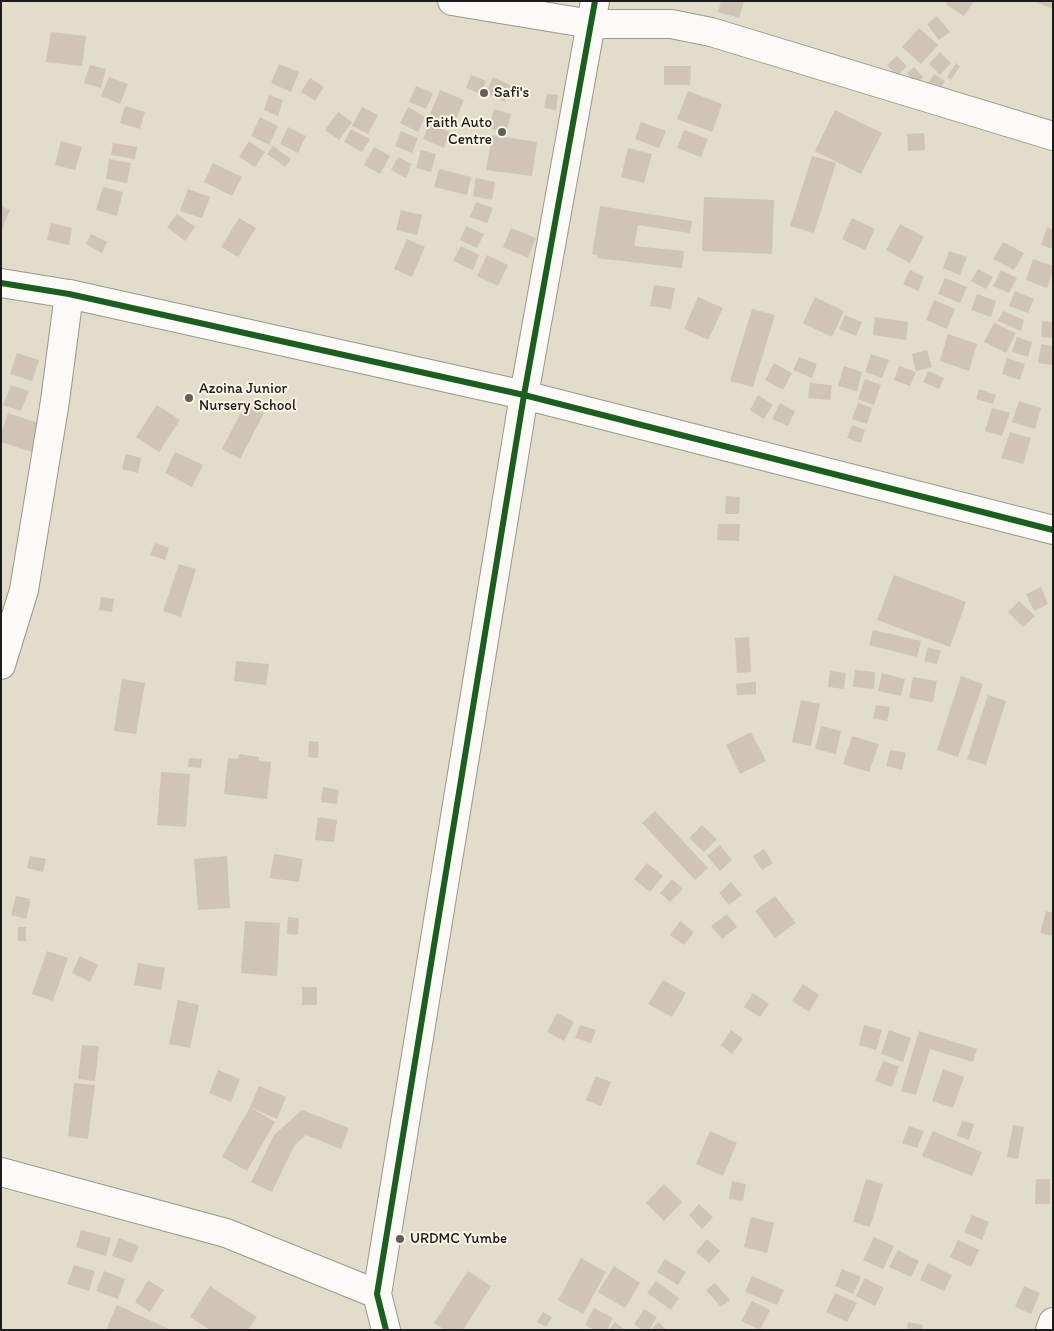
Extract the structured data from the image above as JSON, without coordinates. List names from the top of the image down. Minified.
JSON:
{"places":["Safi's","Faith Auto Centre","Azoina Junior Nursery School","URDMC Yumbe"]}
